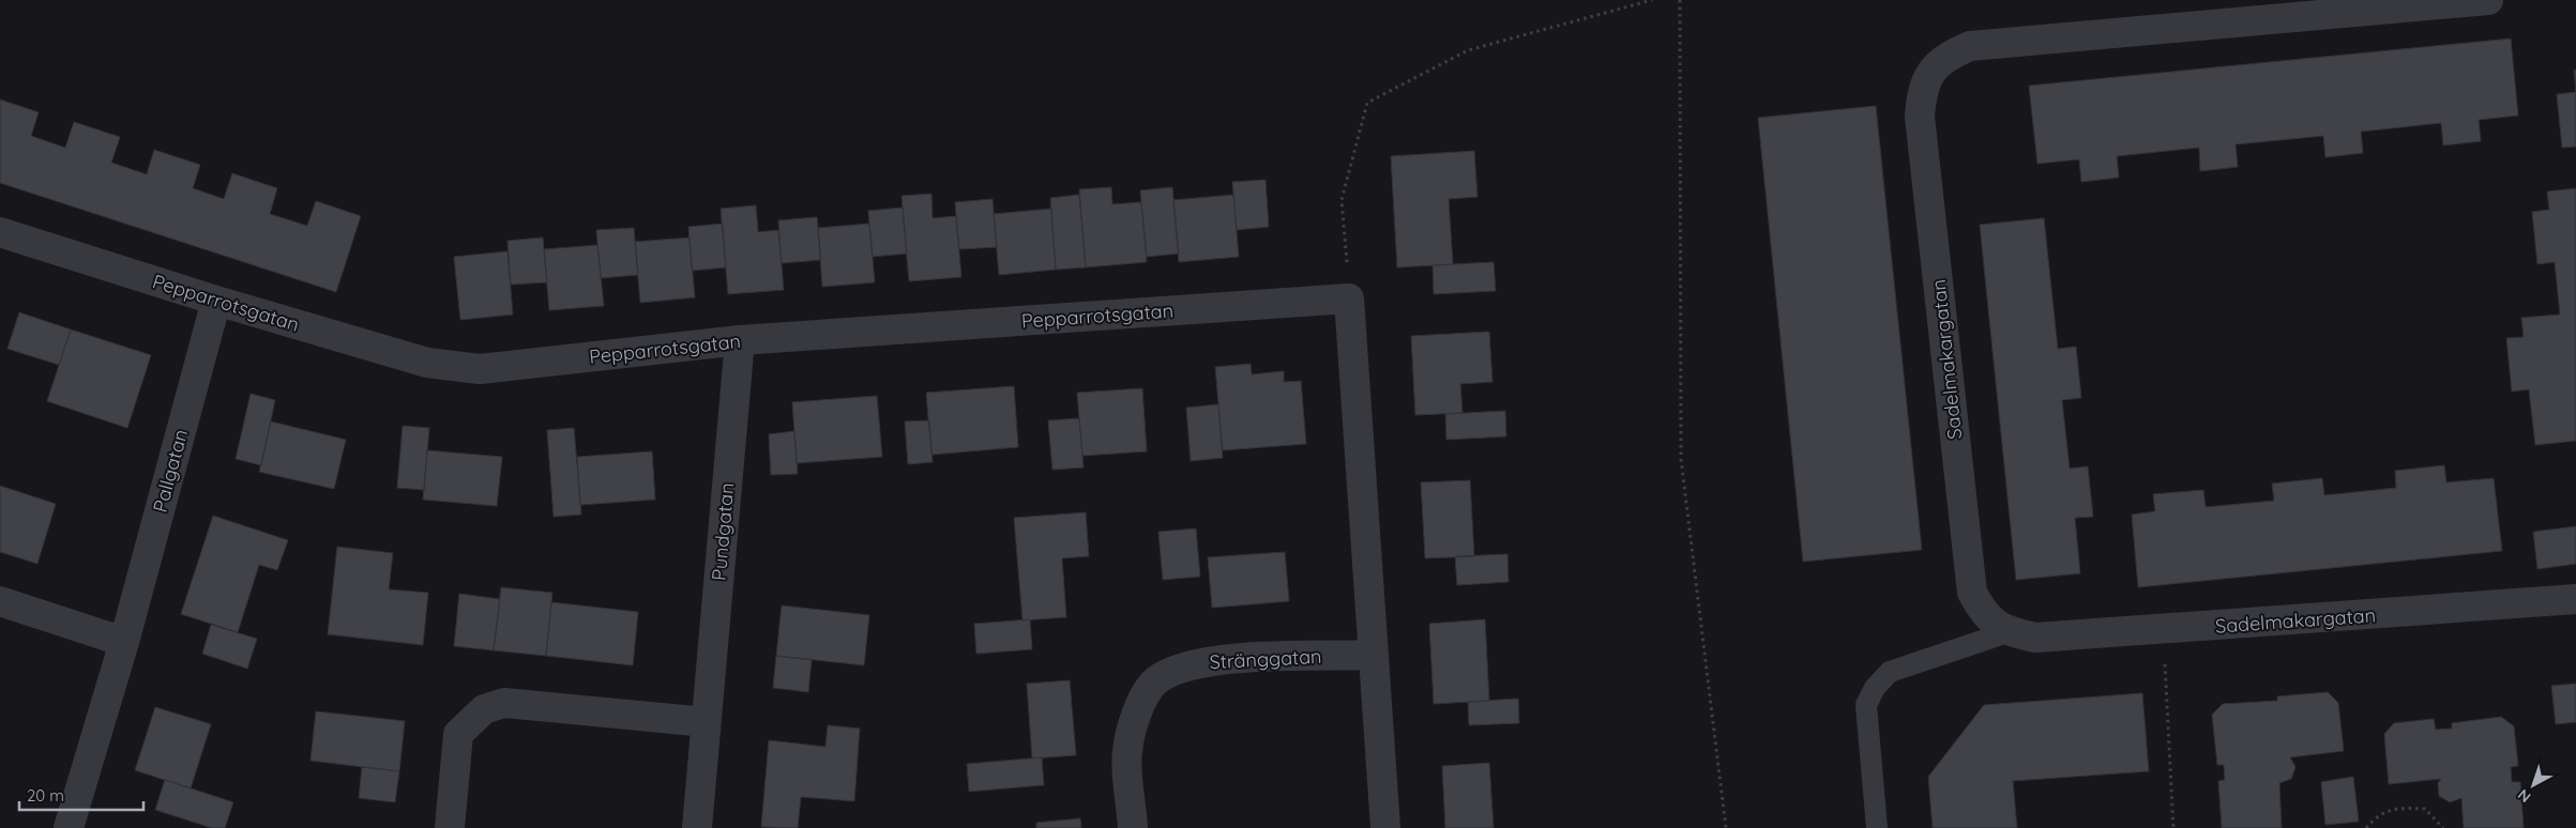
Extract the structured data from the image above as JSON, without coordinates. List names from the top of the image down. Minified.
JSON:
{"streets":{"street":["Pepparrotsgatan","Sadelmakargatan","Pallgatan","Pundgatan","Stränggatan"]},"crossings":[["Pepparrotsgatan","Pallgatan"],["Pepparrotsgatan","Pundgatan"]],"scale_bar":"20 m","north":"bottom left"}
